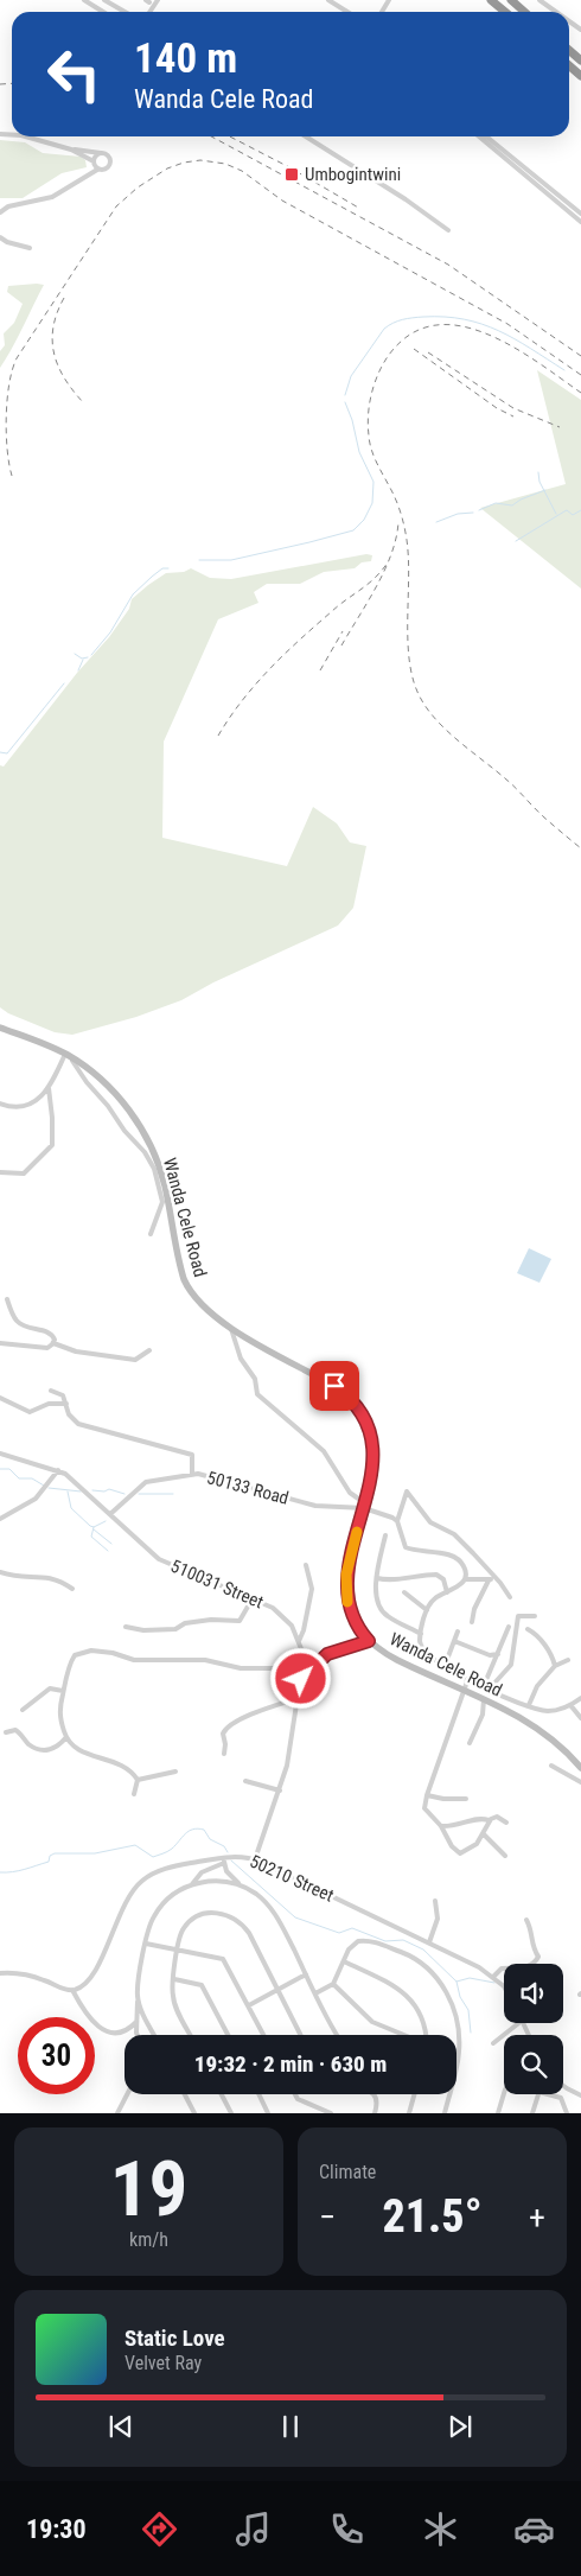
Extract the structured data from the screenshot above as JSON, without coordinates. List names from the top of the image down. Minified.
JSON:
{"streets":{"street":["Wanda Cele Road","50133 Road","510031 Street","50210 Street"]},"crossings":[["Wanda Cele Road","50133 Road"],["50133 Road","510031 Street"],["510031 Street","50210 Street"]],"places":{"transit":["Umbogintwini"]},"page":{"turn":["140 m","Wanda Cele Road"],"limit":"30","trip":"19:32 · 2 min · 630 m","tile":[["19","km/h"],"Climate"],"heat":["−","21.5°","+"],"song":["Static Love","Velvet Ray"],"tabs":"19:30"}}
